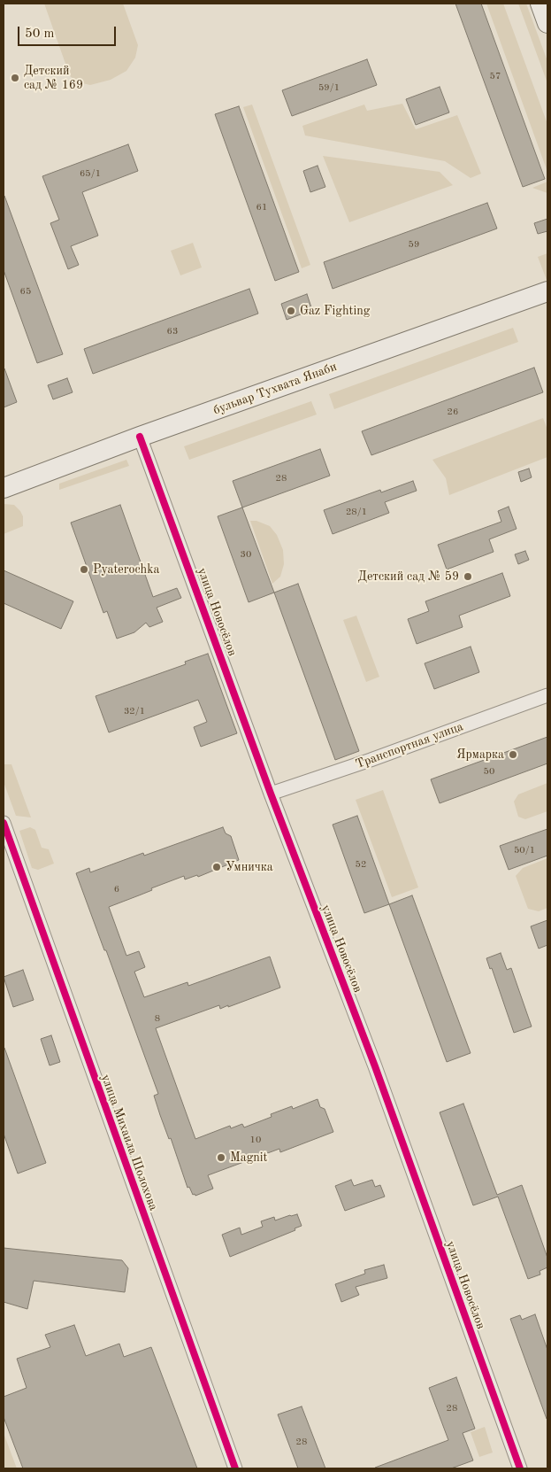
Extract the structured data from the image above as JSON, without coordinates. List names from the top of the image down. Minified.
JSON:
{"streets":{"main road":["бульвар Тухвата Янаби"],"street":["улица Новосёлов","Транспортная улица","улица Михаила Шолохова"]},"crossings":[["бульвар Тухвата Янаби","улица Новосёлов"],["улица Новосёлов","Транспортная улица"]],"places":["Детский сад № 169","Gaz Fighting","Pyaterochka","Детский сад № 59","Ярмарка","Умничка","Magnit"],"house_numbers":["57","59/1","65/1","61","59","65","63","26","28","28/1","30","32/1","50","50/1","52","6","8","10","28","28"],"scale_bar":"50 m"}
